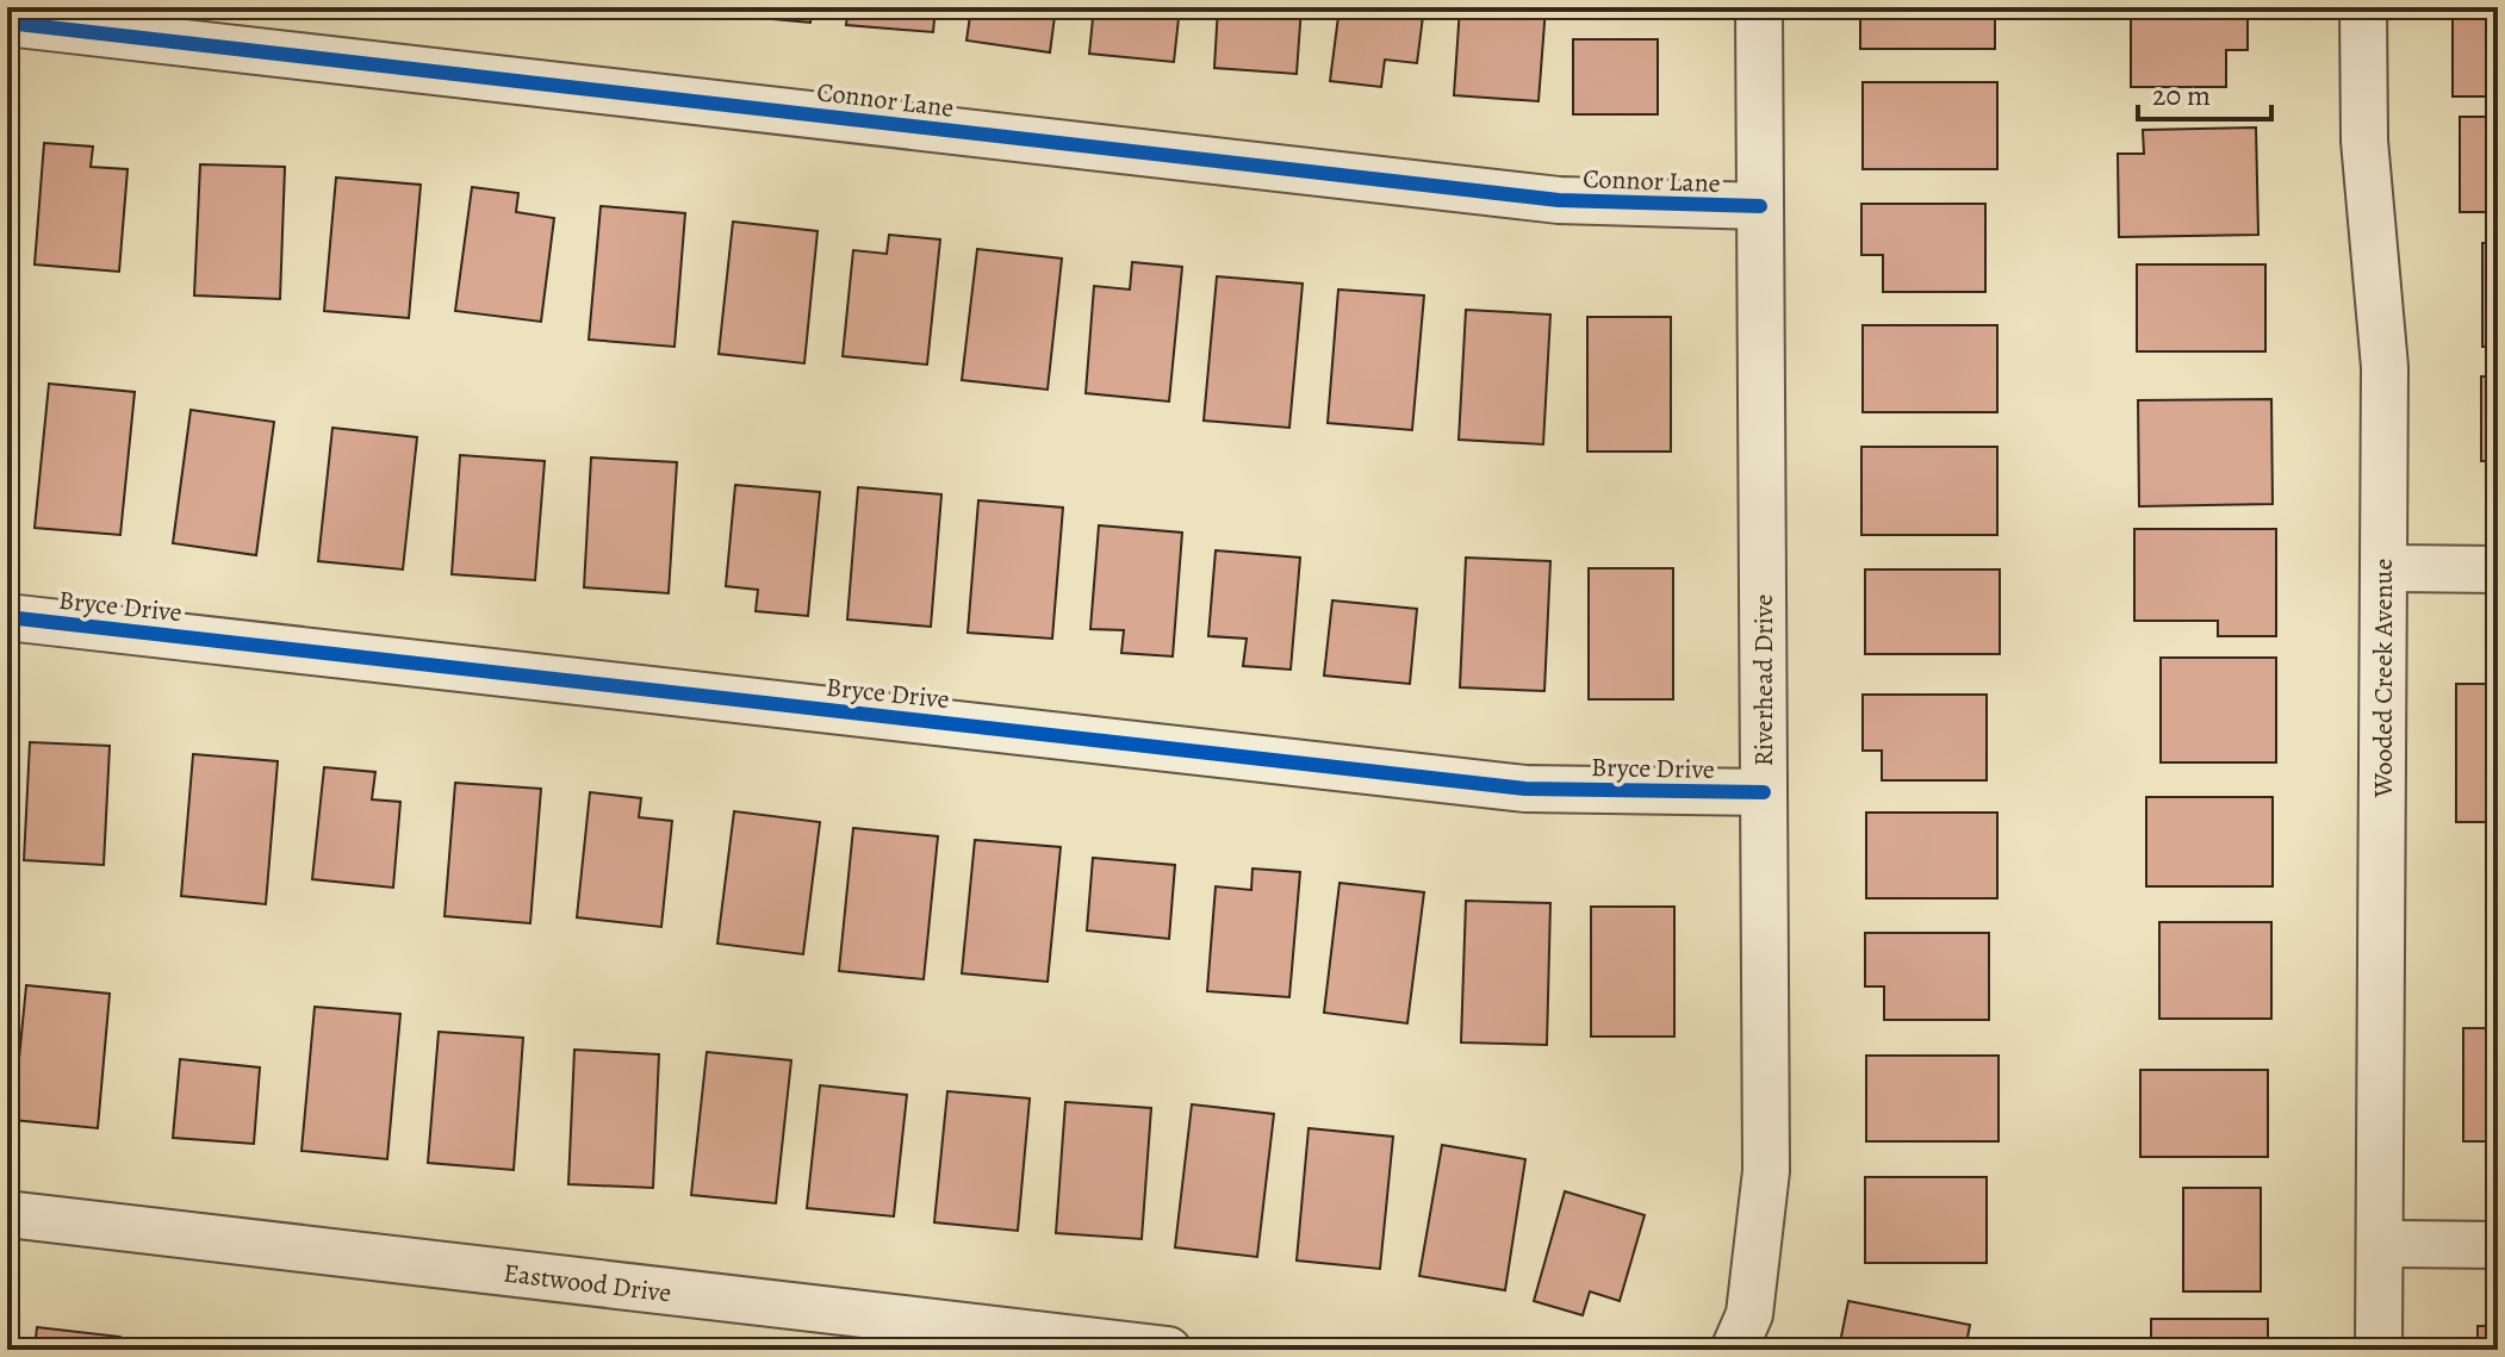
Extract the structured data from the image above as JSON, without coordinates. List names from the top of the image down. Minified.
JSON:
{"streets":{"street":["Connor Lane","Bryce Drive","Wooded Creek Avenue","Riverhead Drive","Eastwood Drive"]},"crossings":[["Connor Lane","Riverhead Drive"],["Bryce Drive","Riverhead Drive"]],"scale_bar":"20 m"}
